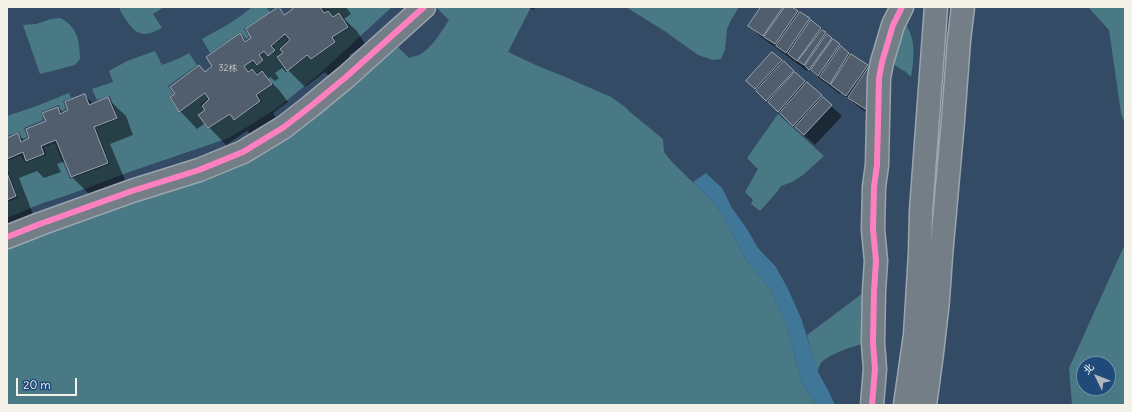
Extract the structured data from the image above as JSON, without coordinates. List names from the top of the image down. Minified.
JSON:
{"house_numbers":["32栋"],"scale_bar":"20 m","north":"top left"}
